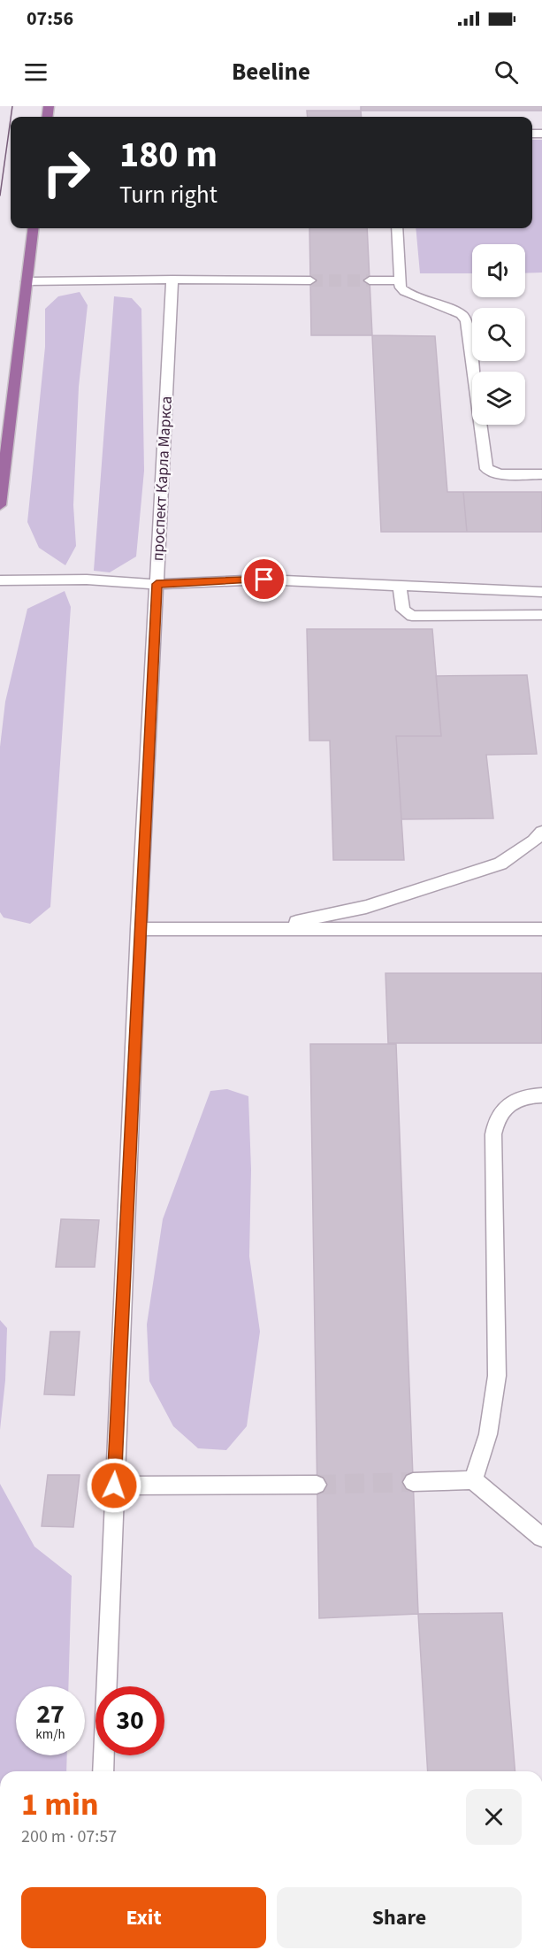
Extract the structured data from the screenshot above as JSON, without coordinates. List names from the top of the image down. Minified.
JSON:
{"streets":{"street":["проспект Карла Маркса"]},"page":{"status":"07:56","header":"Beeline","turn":["180 m","Turn right"],"speed":"27 km/h","limit":"30","heading":["1 min","200 m · 07:57"],"buttons":["Exit","Share"]}}
